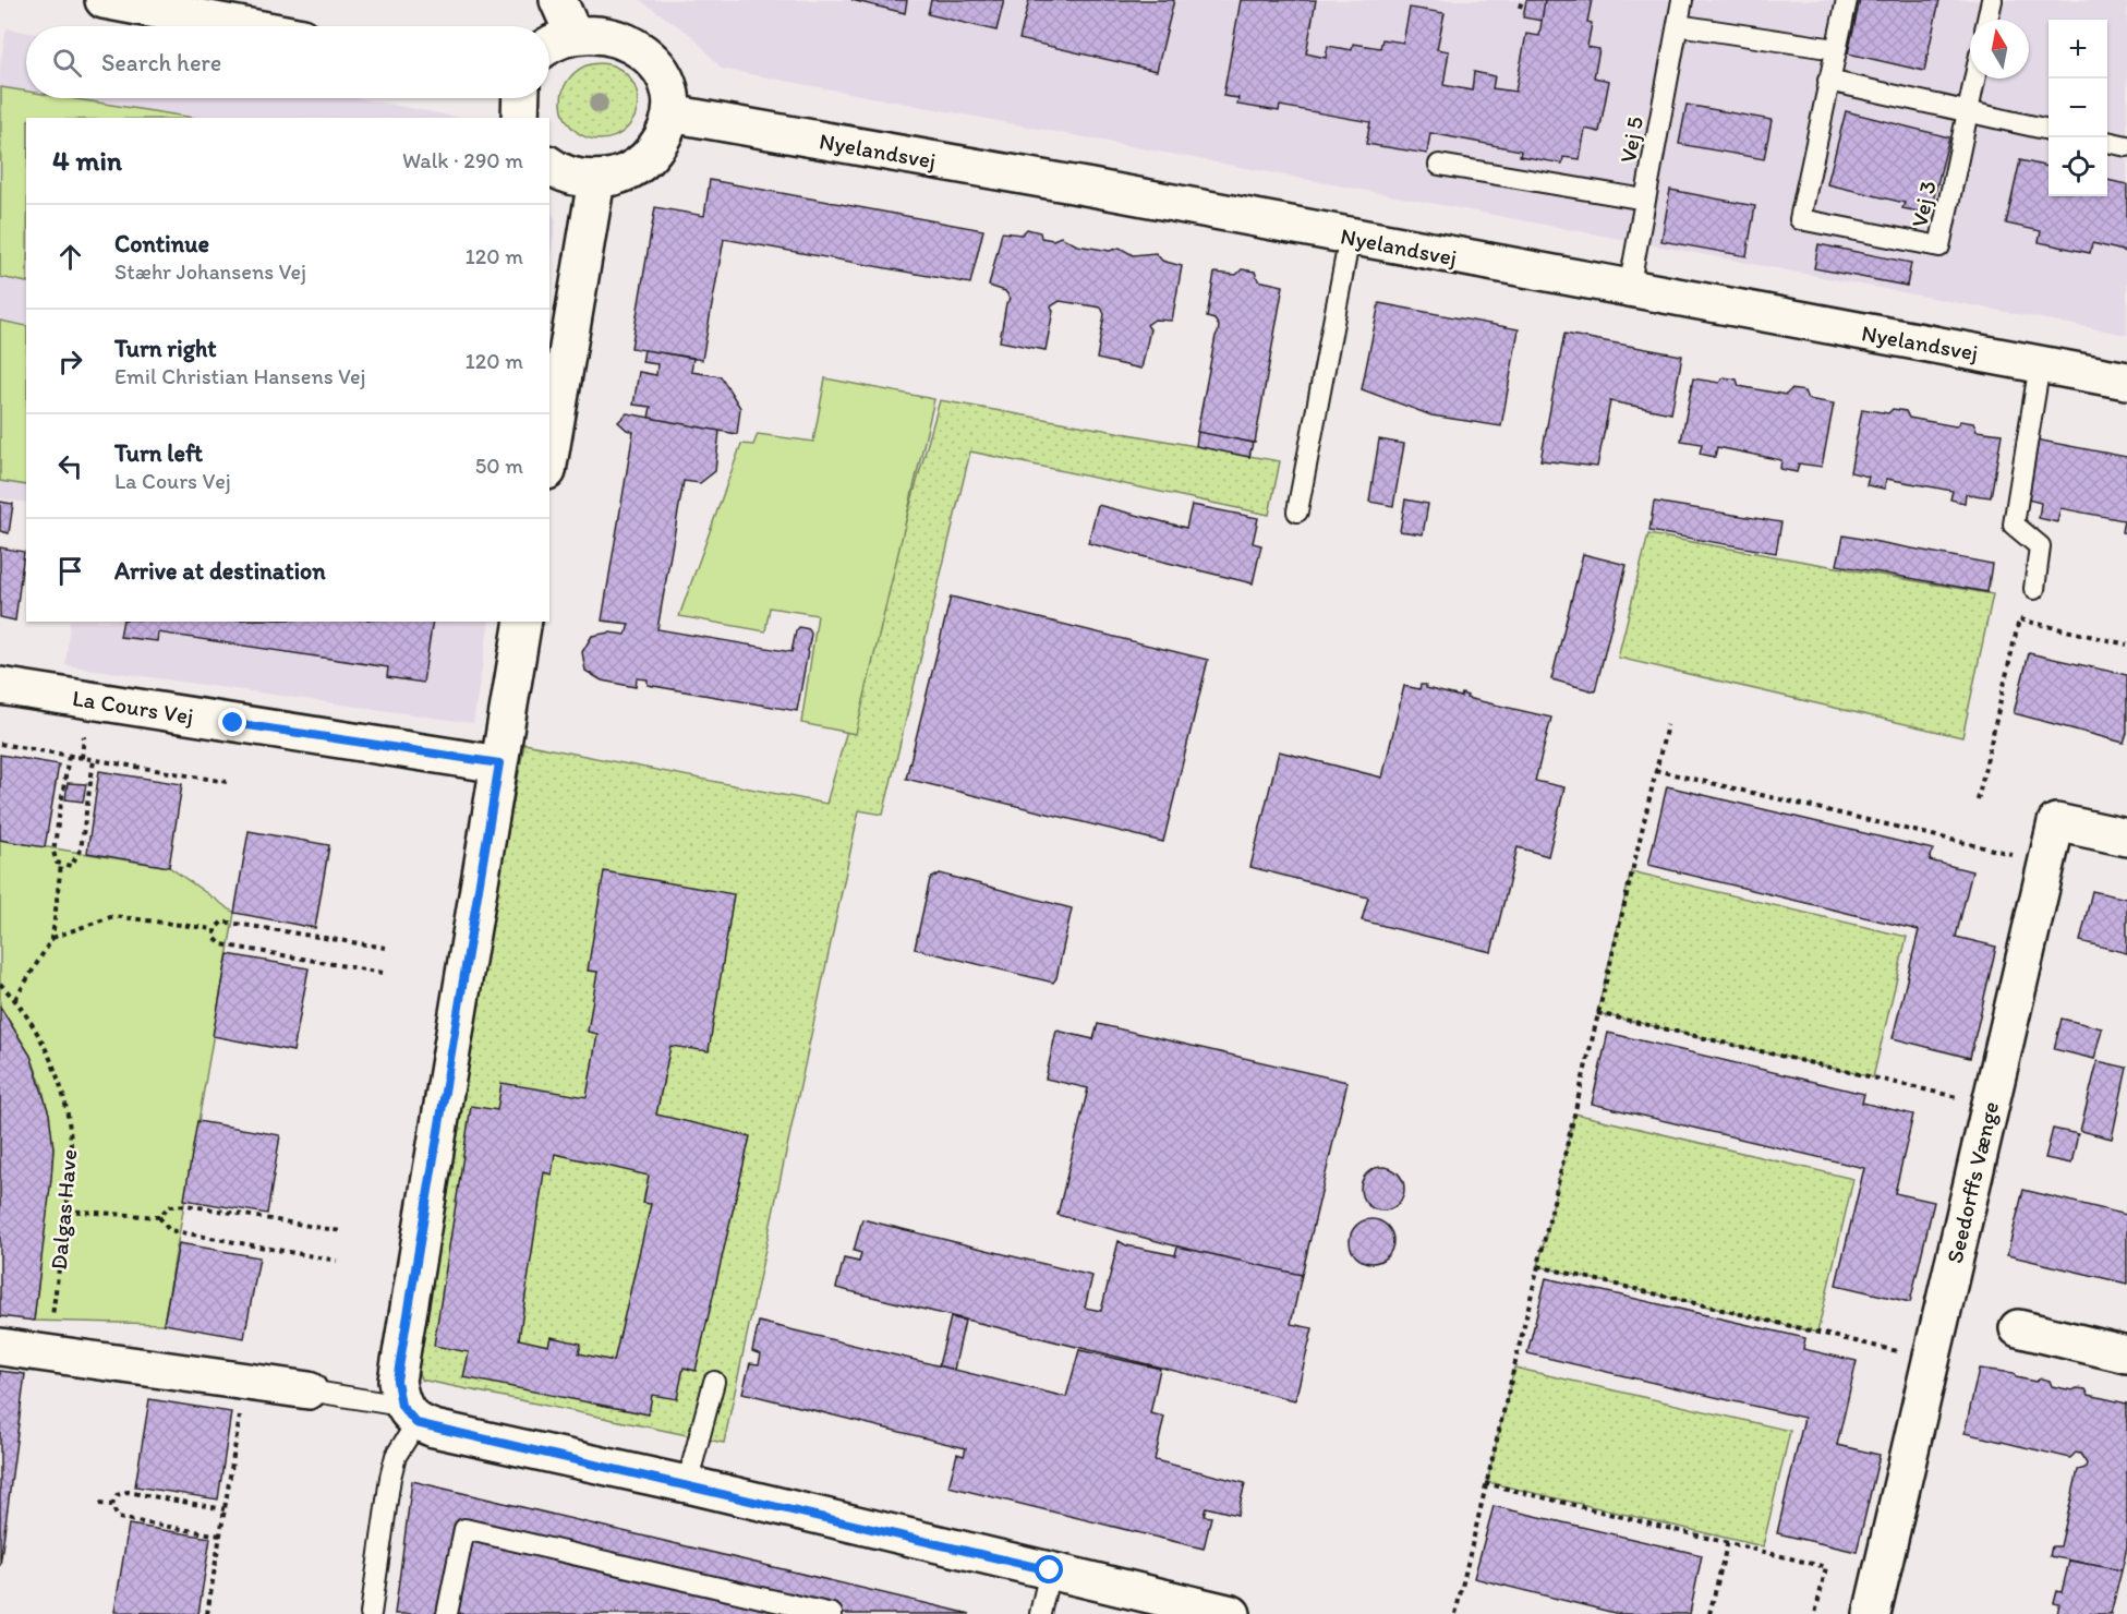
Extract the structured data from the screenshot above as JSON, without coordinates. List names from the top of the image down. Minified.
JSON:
{"streets":{"street":["Nyelandsvej","La Cours Vej","Seedorffs Vænge"],"lane":["Vej 5","Vej 3"],"path":["Dalgas Have"]},"crossings":[["Vej 5","Nyelandsvej"]],"north":"top","page":{"map_buttons":["+","−"],"search":"Search here","heading":["4 min","Walk · 290 m"],"list":[["Continue","Stæhr Johansens Vej","120 m"],["Turn right","Emil Christian Hansens Vej","120 m"],["Turn left","La Cours Vej","50 m"],"Arrive at destination"]}}
